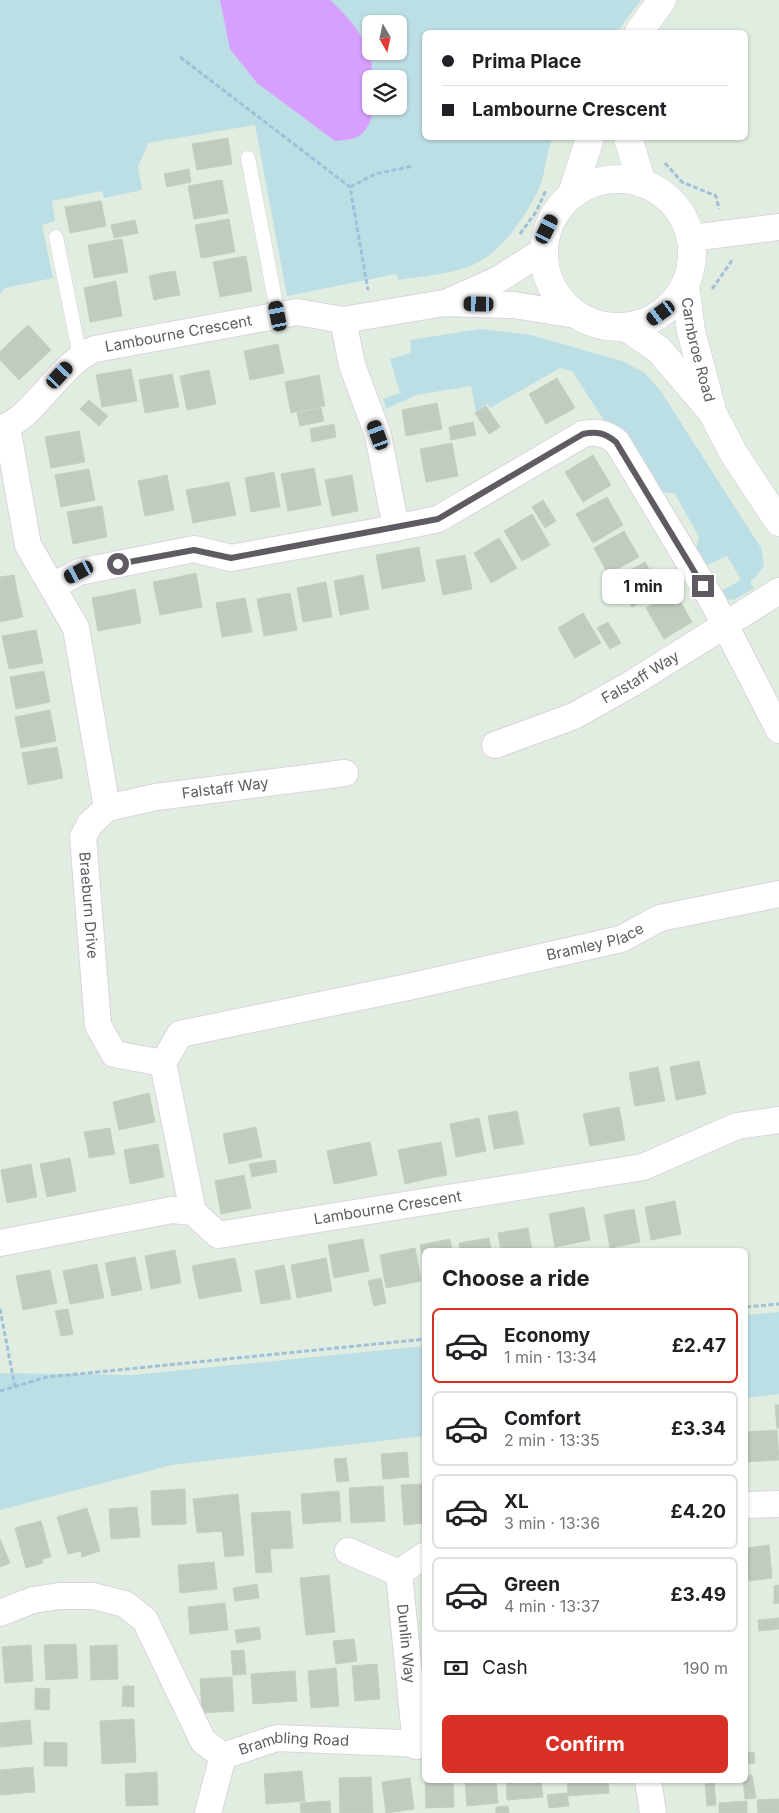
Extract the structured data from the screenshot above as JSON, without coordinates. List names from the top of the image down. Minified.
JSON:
{"streets":{"street":["Lambourne Crescent","Carnbroe Road","Falstaff Way","Braeburn Drive","Bramley Place","Dunlin Way","Brambling Road"]},"crossings":[["Lambourne Crescent","Carnbroe Road"],["Falstaff Way","Braeburn Drive"],["Braeburn Drive","Bramley Place"],["Dunlin Way","Brambling Road"]],"north":"bottom","page":{"banner":["Prima Place","Lambourne Crescent"],"bubble":"1 min","heading":"Choose a ride","list":[{"name":"Economy","note":"1 min · 13:34","value":"£2.47"},{"name":"Comfort","note":"2 min · 13:35","value":"£3.34"},{"name":"XL","note":"3 min · 13:36","value":"£4.20"},{"name":"Green","note":"4 min · 13:37","value":"£3.49"}],"pay":["Cash","190 m"],"buttons":"Confirm"}}
